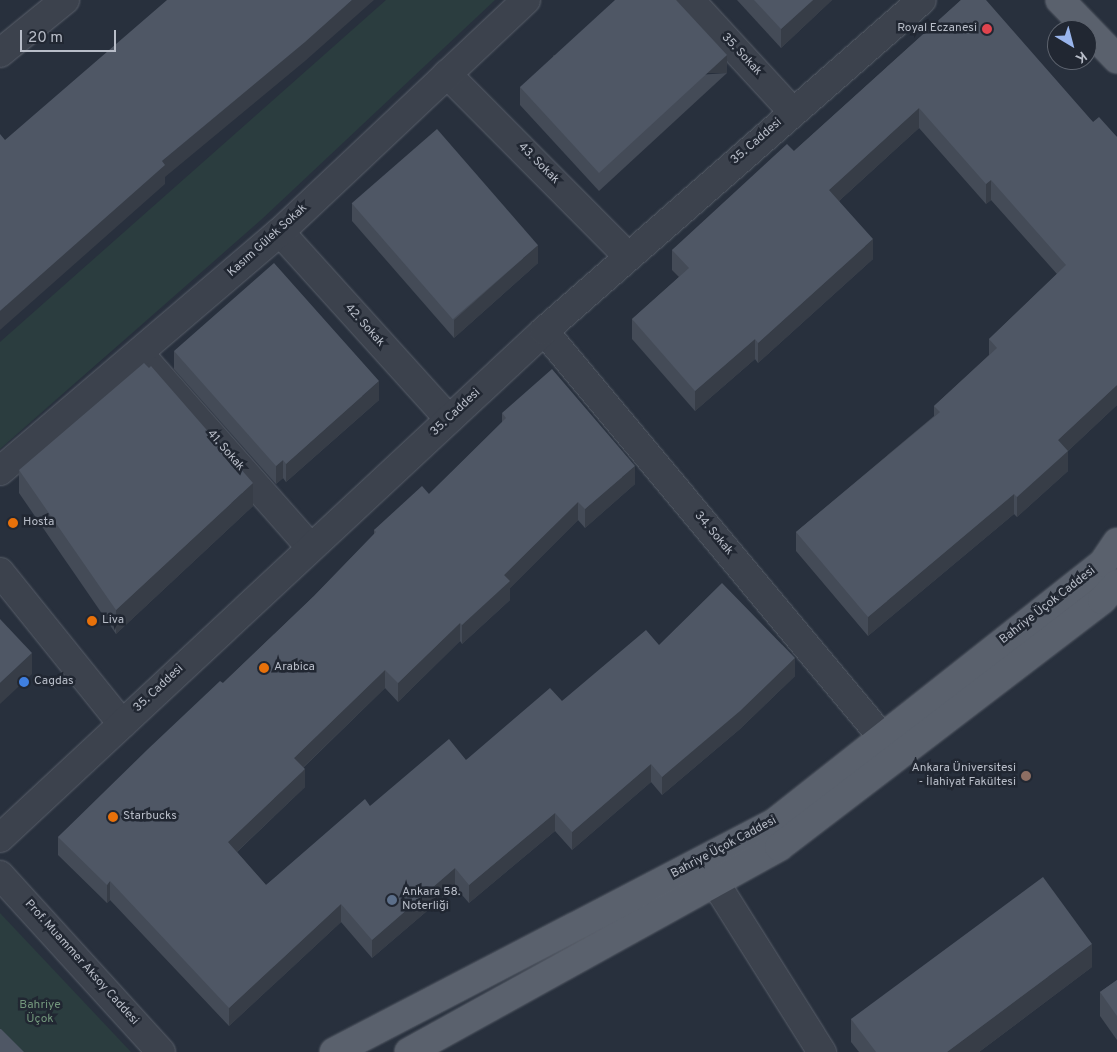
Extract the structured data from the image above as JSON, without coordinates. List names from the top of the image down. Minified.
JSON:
{"streets":{"main road":["Bahriye Üçok Caddesi"],"street":["35. Sokak","35. Caddesi","43. Sokak","Kasım Gülek Sokak","42. Sokak","41. Sokak","34. Sokak","Prof. Muammer Aksoy Caddesi"]},"crossings":[["35. Sokak","35. Caddesi"],["35. Caddesi","43. Sokak"],["35. Caddesi","42. Sokak"],["35. Caddesi","41. Sokak"],["35. Caddesi","34. Sokak"],["43. Sokak","Kasım Gülek Sokak"],["Kasım Gülek Sokak","42. Sokak"],["Kasım Gülek Sokak","41. Sokak"],["34. Sokak","Bahriye Üçok Caddesi"]],"parks":["Bahriye Üçok"],"places":["Royal Eczanesi","Hosta","Liva","Arabica","Cagdas","Ankara Üniversitesi - İlahiyat Fakültesi","Starbucks","Ankara 58. Noterliği"],"scale_bar":"20 m","north":"bottom right"}
